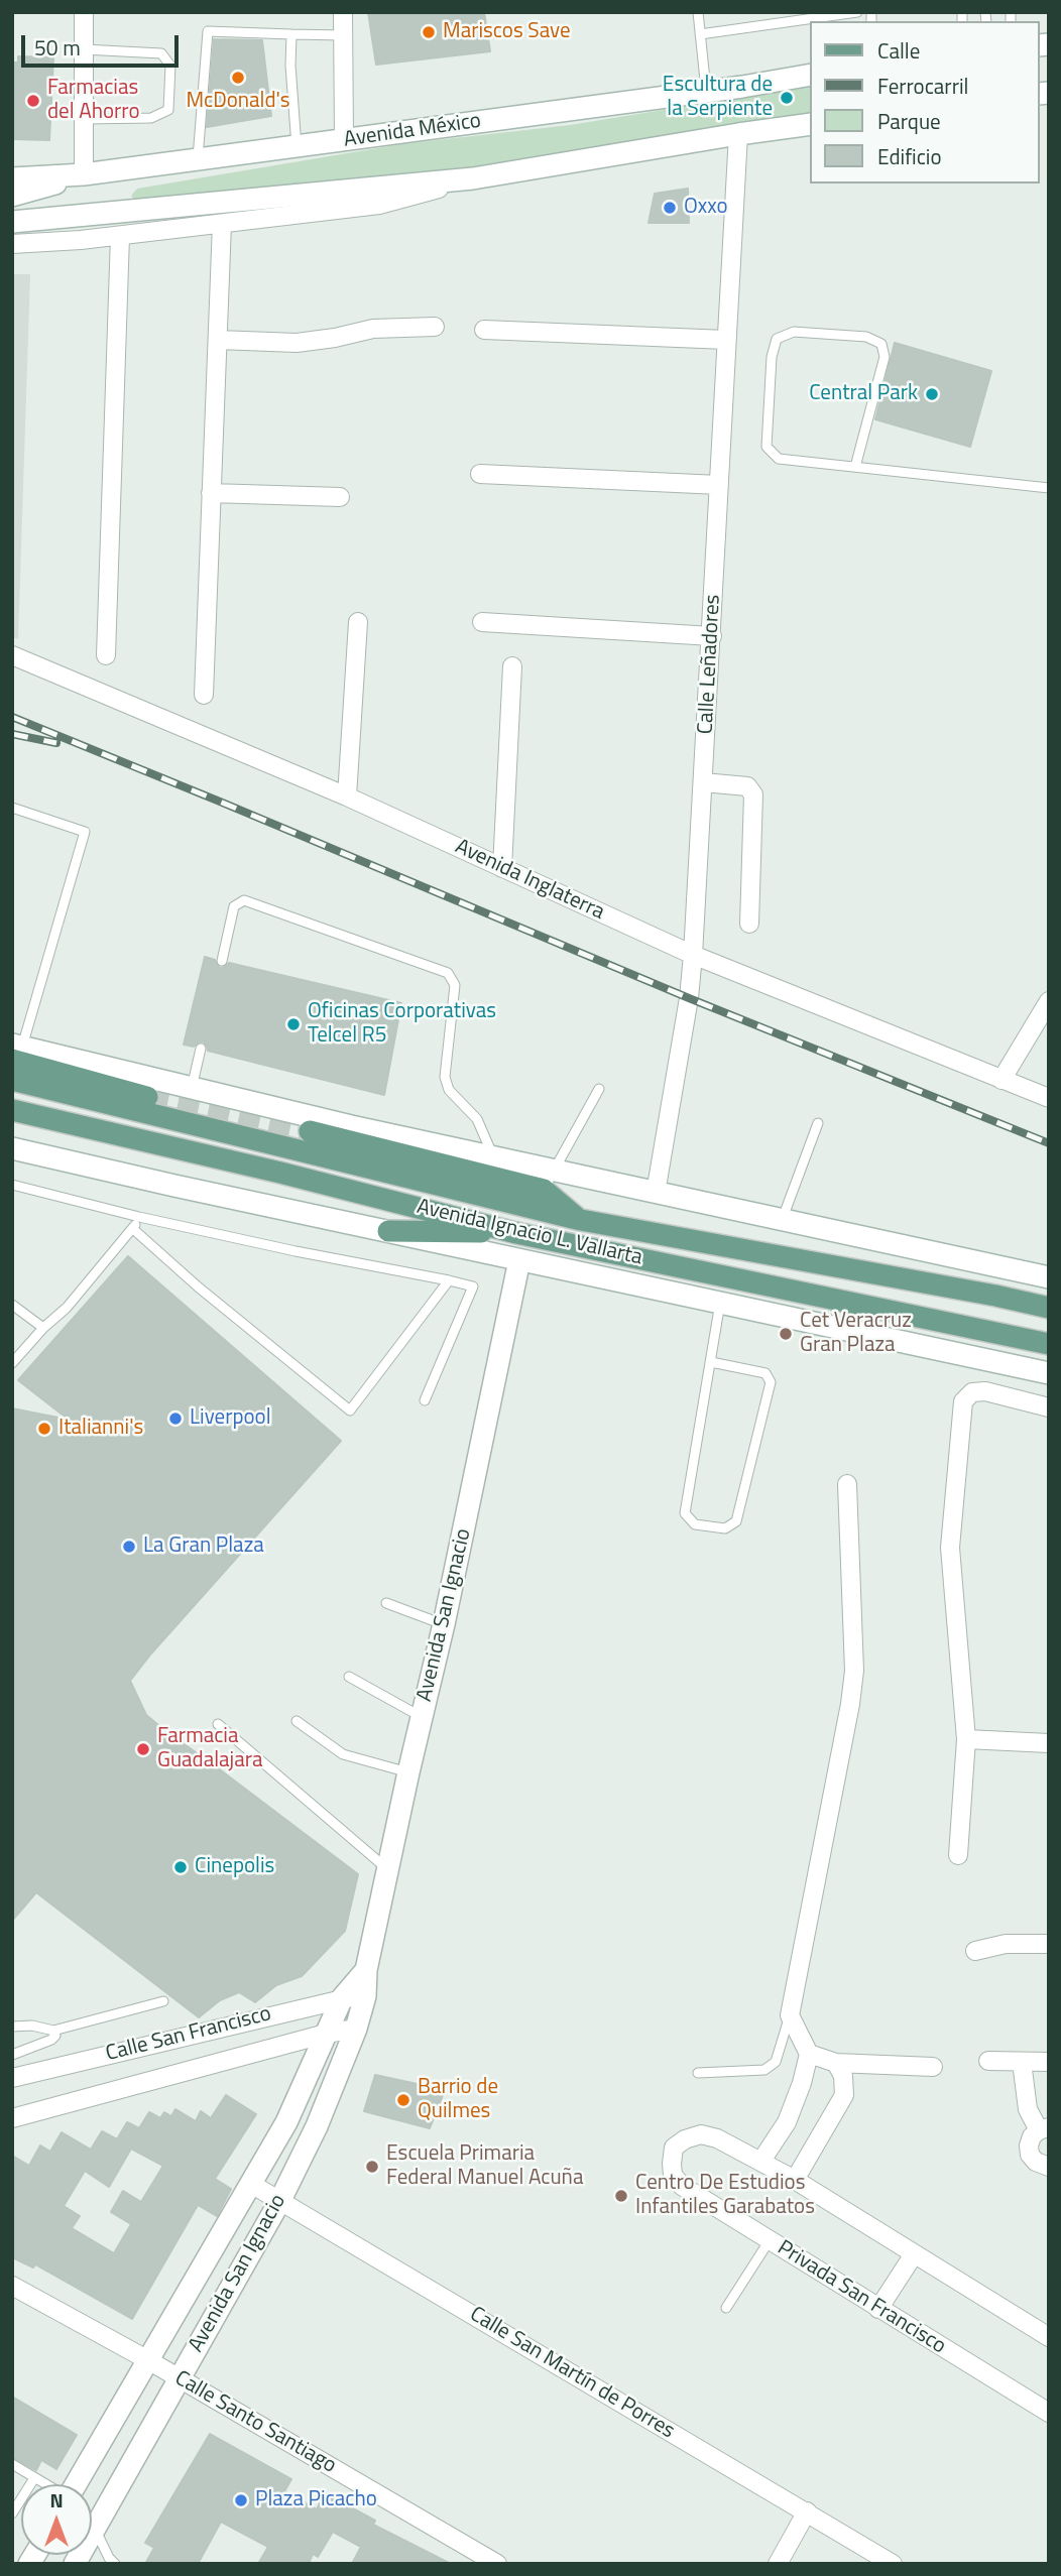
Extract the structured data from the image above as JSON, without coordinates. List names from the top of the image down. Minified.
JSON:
{"streets":{"main road":["Avenida México","Avenida Ignacio L. Vallarta","Avenida San Ignacio"],"street":["Calle Leñadores","Avenida Inglaterra","Calle San Francisco","Privada San Francisco","Calle San Martín de Porres","Calle Santo Santiago"]},"crossings":[["Calle Leñadores","Avenida Inglaterra"],["Calle Leñadores","Avenida Ignacio L. Vallarta"],["Avenida Ignacio L. Vallarta","Avenida San Ignacio"],["Avenida San Ignacio","Calle San Francisco"],["Avenida San Ignacio","Calle San Martín de Porres"],["Avenida San Ignacio","Calle Santo Santiago"]],"places":["Mariscos Save","McDonald's","Escultura de la Serpiente","Farmacias del Ahorro","Oxxo","Central Park","Oficinas Corporativas Telcel R5","Cet Veracruz Gran Plaza","Liverpool","Italianni's","La Gran Plaza","Farmacia Guadalajara","Cinepolis","Barrio de Quilmes","Escuela Primaria Federal Manuel Acuña","Centro De Estudios Infantiles Garabatos","Plaza Picacho"],"legend":["Calle","Ferrocarril","Parque","Edificio"],"scale_bar":"50 m","north":"top"}
